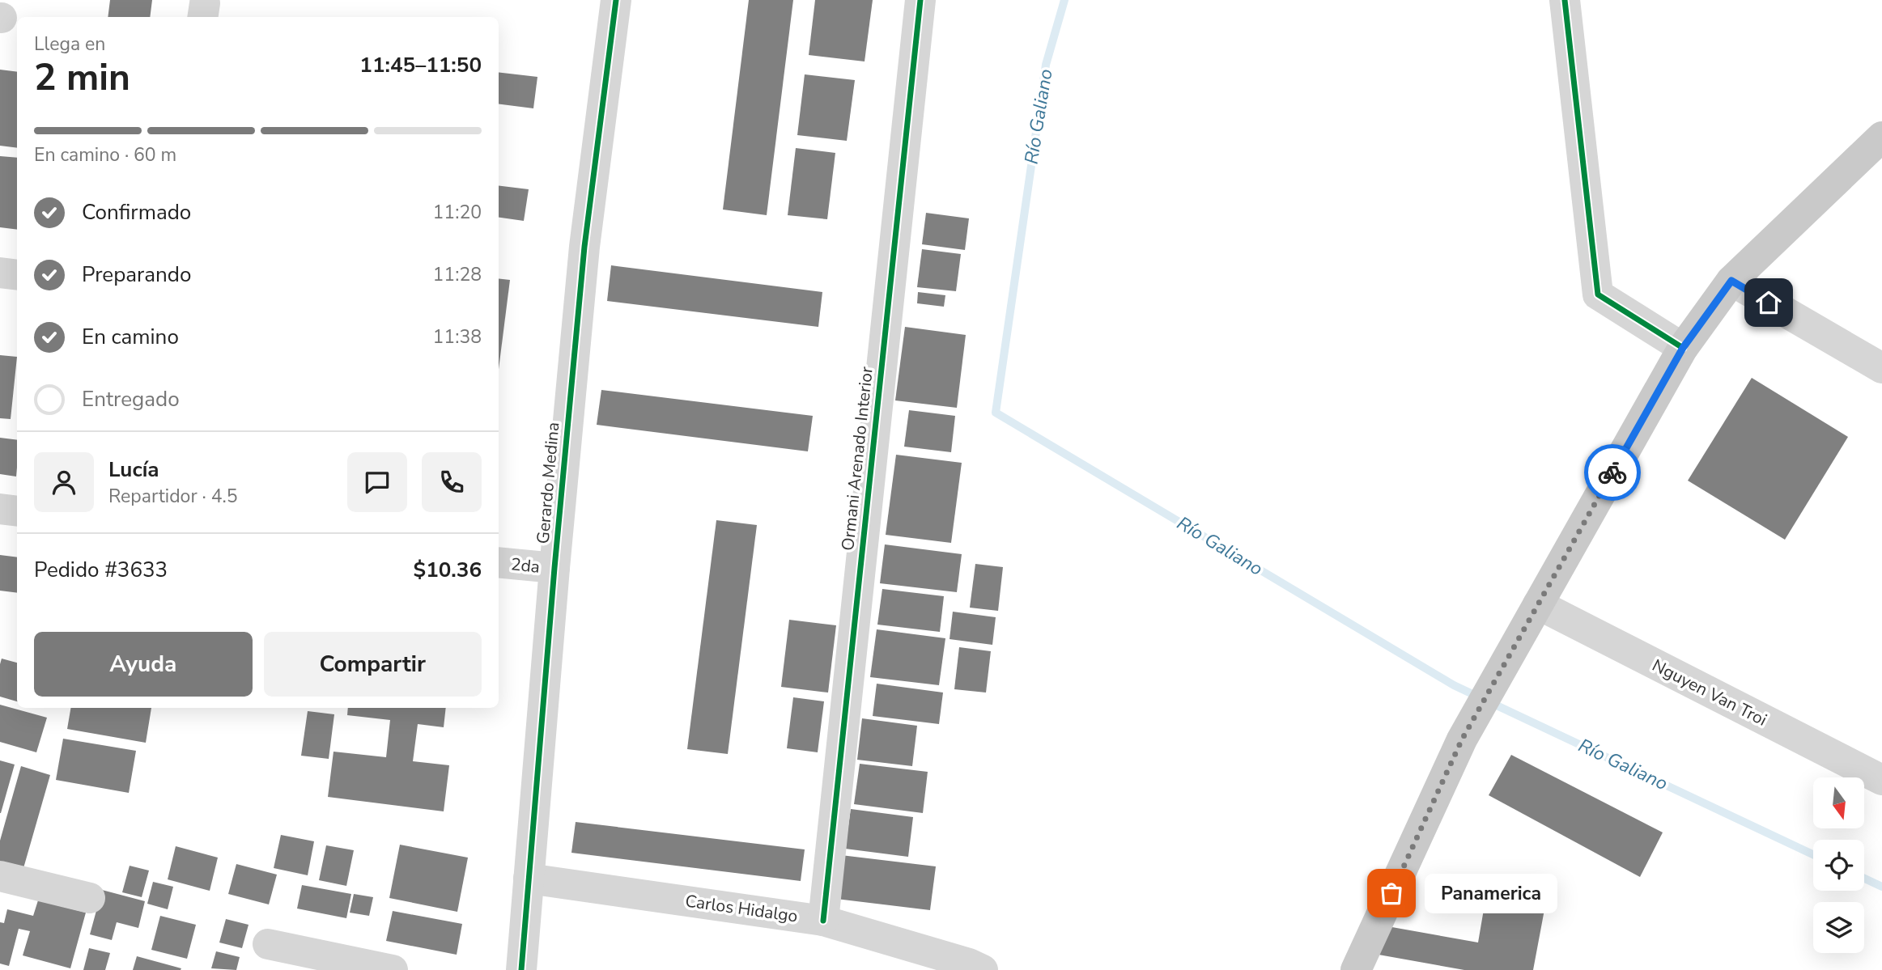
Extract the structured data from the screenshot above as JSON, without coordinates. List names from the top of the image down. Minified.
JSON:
{"streets":{"street":["Ormani Arenado Interior","Gerardo Medina","2da","Nguyen Van Troi","Carlos Hidalgo"]},"crossings":[["Ormani Arenado Interior","Carlos Hidalgo"],["Gerardo Medina","2da"],["Gerardo Medina","Carlos Hidalgo"]],"water":["Río Galiano"],"places":["Panamerica"],"north":"bottom","page":{"heading":["2 min","Llega en","11:45–11:50"],"panel":["Lucía","Repartidor · 4.5","Pedido #3633","$10.36"],"bar":"En camino · 60 m","list":[["Confirmado","11:20"],["Preparando","11:28"],["En camino","11:38"],"Entregado"],"buttons":["Ayuda","Compartir"],"bubble":"Panamerica"}}
